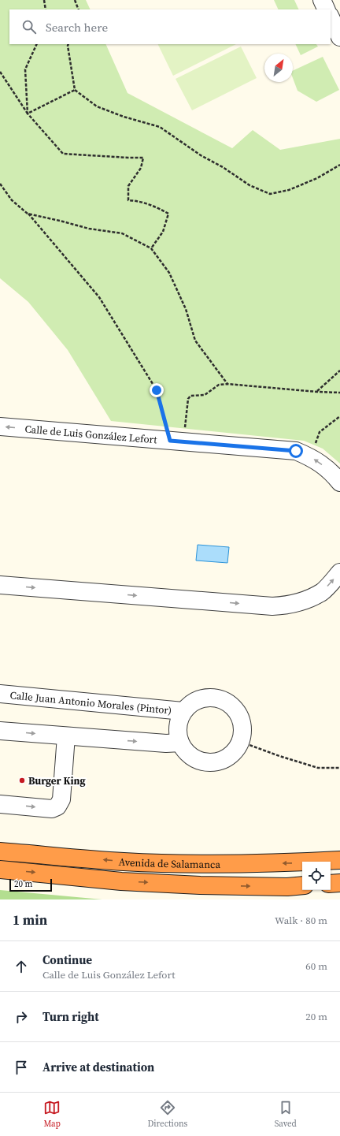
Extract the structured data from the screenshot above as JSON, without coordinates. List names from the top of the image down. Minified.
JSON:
{"streets":{"highway":["Avenida de Salamanca"],"street":["Calle de Luis González Lefort","Calle Juan Antonio Morales (Pintor)"]},"one_way":["Calle de Luis González Lefort"],"places":["Burger King"],"scale_bar":"20 m","north":"top right","page":{"search":"Search here","scale":"20 m","heading":["1 min","Walk · 80 m"],"list":[["Continue","Calle de Luis González Lefort","60 m"],["Turn right","20 m"],"Arrive at destination"],"nav":["Map","Directions","Saved"]}}
